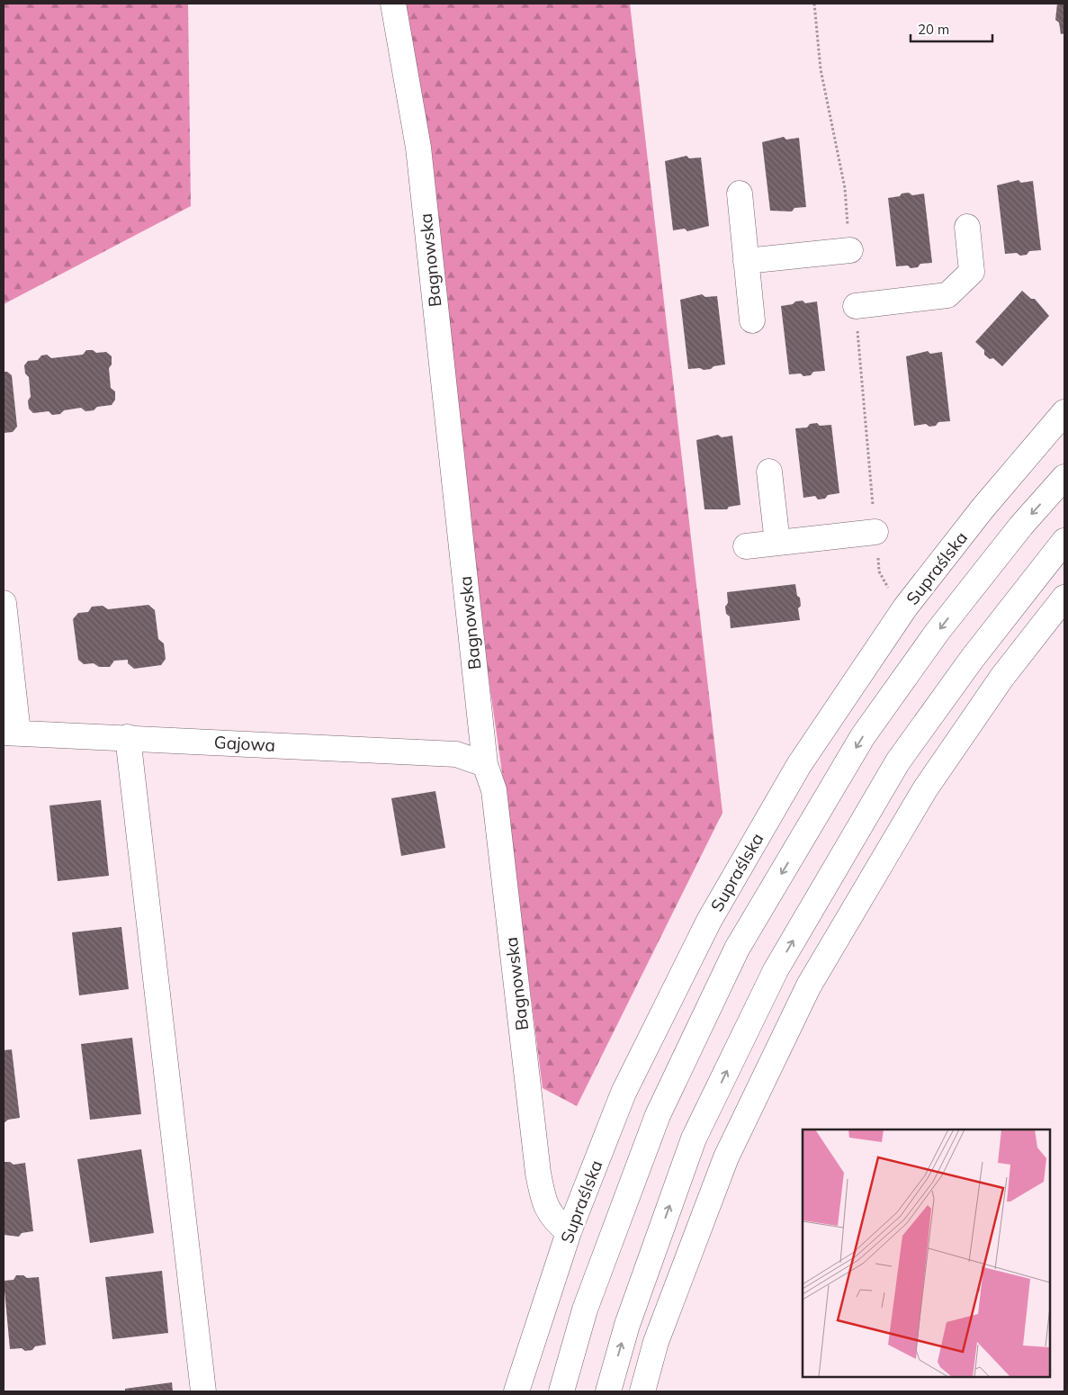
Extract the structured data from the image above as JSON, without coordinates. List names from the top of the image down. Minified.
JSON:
{"streets":{"street":["Bagnowska","Supraślska","Gajowa"]},"crossings":[["Bagnowska","Supraślska"],["Bagnowska","Gajowa"]],"scale_bar":"20 m"}
